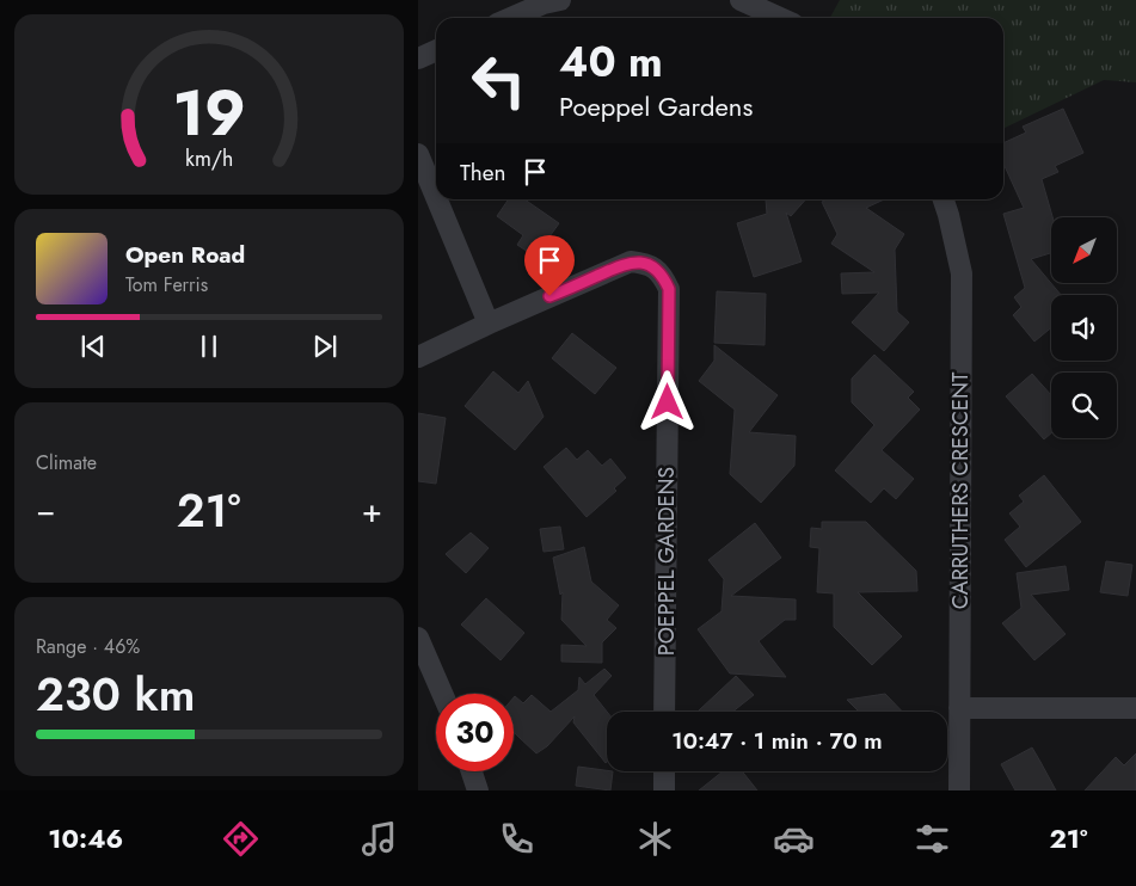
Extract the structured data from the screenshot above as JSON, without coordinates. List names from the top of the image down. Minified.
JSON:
{"streets":{"street":["CARRUTHERS CRESCENT","POEPPEL GARDENS"]},"north":"bottom left","page":{"turn":["40 m","Poeppel Gardens"],"then":"Then","song":["Open Road","Tom Ferris"],"tile":["Climate",["Range · 46%","230 km"]],"heat":["−","21°","+"],"limit":"30","trip":"10:47 · 1 min · 70 m","tabs":["10:46","21°"],"gauge":["19","km/h"]}}
